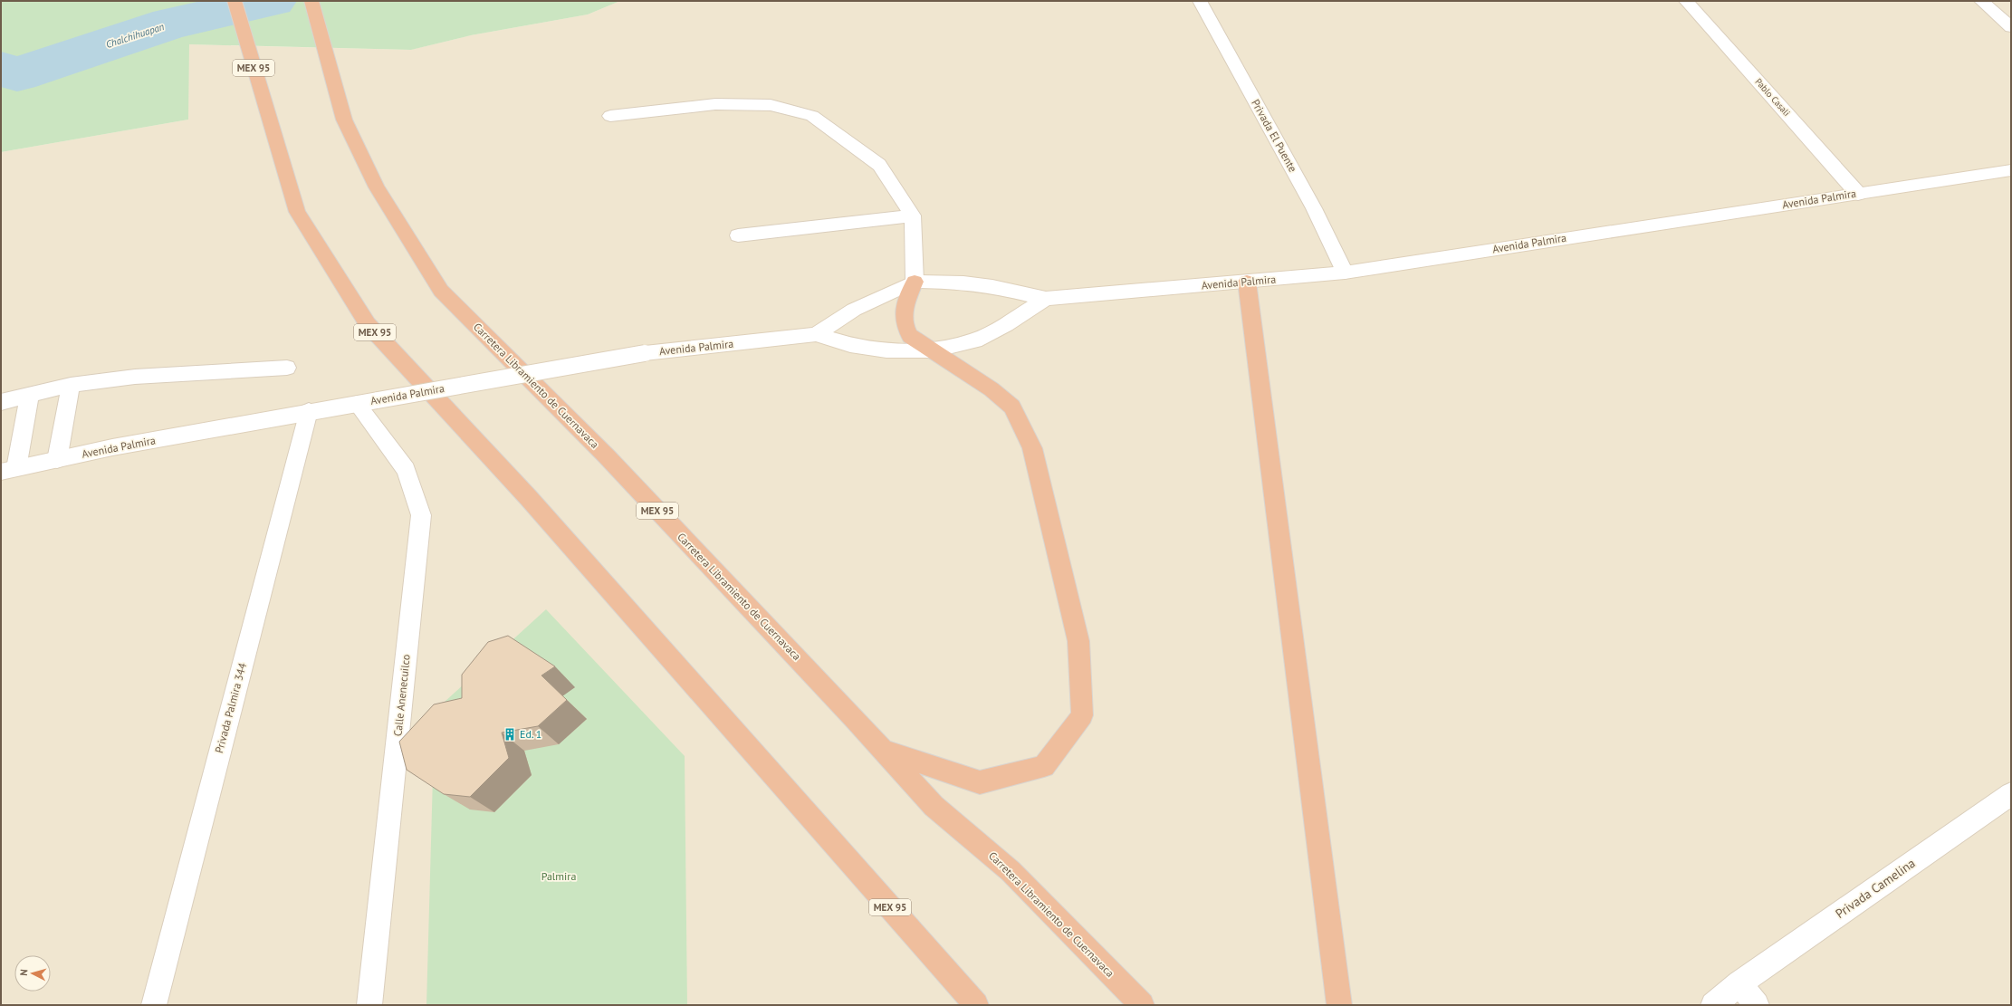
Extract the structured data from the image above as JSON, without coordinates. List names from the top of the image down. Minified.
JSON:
{"streets":{"highway":["MEX 95","Carretera Libramiento de Cuernavaca"],"street":["Pablo Casali","Privada El Puente","Avenida Palmira","Calle Anenecuilco","Privada Palmira 344","Privada Camelina"]},"crossings":[["Pablo Casali","Avenida Palmira"],["Privada El Puente","Avenida Palmira"],["Avenida Palmira","Calle Anenecuilco"],["Avenida Palmira","Privada Palmira 344"]],"water":["Chalchihuapan"],"parks":["Palmira"],"places":{"building":["Ed. 1"]},"north":"left"}
